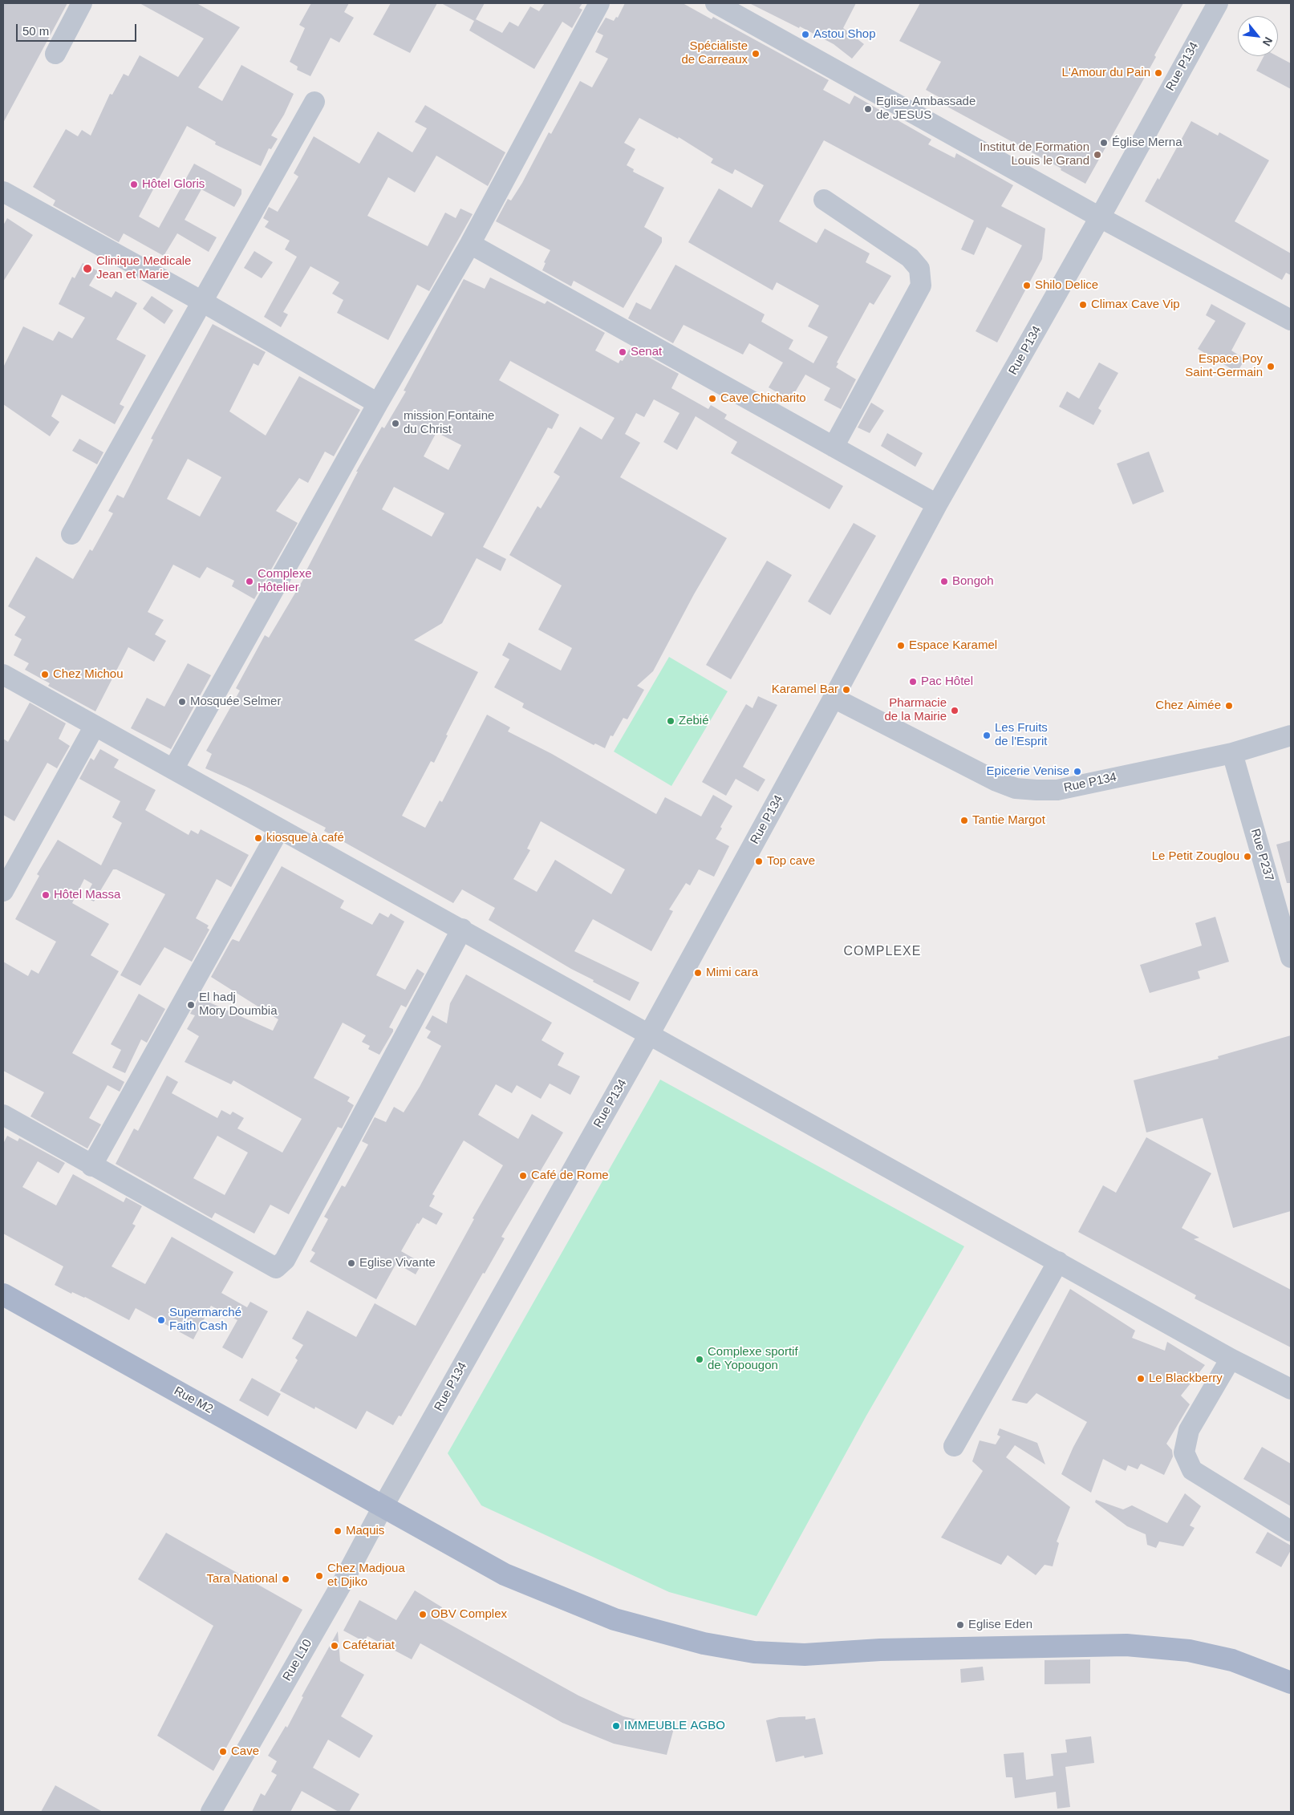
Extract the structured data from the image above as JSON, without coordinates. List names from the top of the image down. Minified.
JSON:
{"streets":{"main road":["Rue M2"],"street":["Rue P134","Rue P237","Rue L10"]},"crossings":[["Rue P134","Rue P237"],["Rue P134","Rue M2"],["Rue P134","Rue L10"],["Rue M2","Rue L10"]],"districts":["COMPLEXE"],"places":["Astou Shop","Spécialiste de Carreaux","L'Amour du Pain","Eglise Ambassade de JESUS","Église Merna","Institut de Formation Louis le Grand","Hôtel Gloris","Clinique Medicale Jean et Marie","Shilo Delice","Climax Cave Vip","Senat","Espace Poy Saint-Germain","Cave Chicharito","mission Fontaine du Christ","Complexe Hôtelier","Bongoh","Espace Karamel","Chez Michou","Pac Hôtel","Karamel Bar","Mosquée Selmer","Chez Aimée","Pharmacie de la Mairie","Zebié","Les Fruits de l'Esprit","Epicerie Venise","Tantie Margot","kiosque à café","Le Petit Zouglou","Top cave","Hôtel Massa","Mimi cara","El hadj Mory Doumbia","Café de Rome","Eglise Vivante","Supermarché Faith Cash","Complexe sportif de Yopougon","Le Blackberry","Maquis","Chez Madjoua et Djiko","Tara National","OBV Complex","Eglise Eden","Cafétariat","IMMEUBLE AGBO","Cave"],"scale_bar":"50 m","north":"bottom right"}
